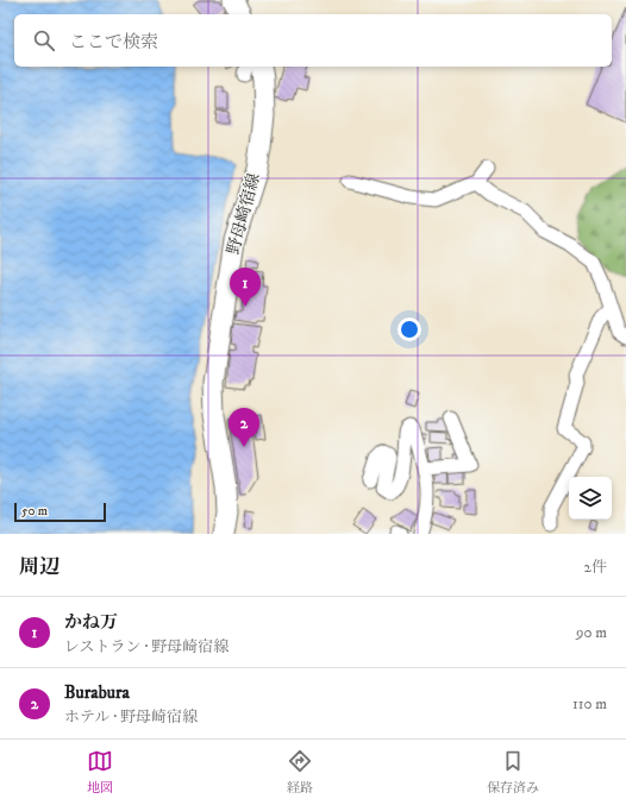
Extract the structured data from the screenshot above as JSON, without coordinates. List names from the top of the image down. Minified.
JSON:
{"streets":{"main road":["野母崎宿線"]},"scale_bar":"50 m","page":{"search":"ここで検索","pins":["1","2"],"scale":"50 m","heading":["周辺","2件"],"list":[{"mark":"1","name":"かね万","note":"レストラン · 野母崎宿線","value":"90 m"},{"mark":"2","name":"Burabura","note":"ホテル · 野母崎宿線","value":"110 m"}],"nav":["地図","経路","保存済み"]}}
